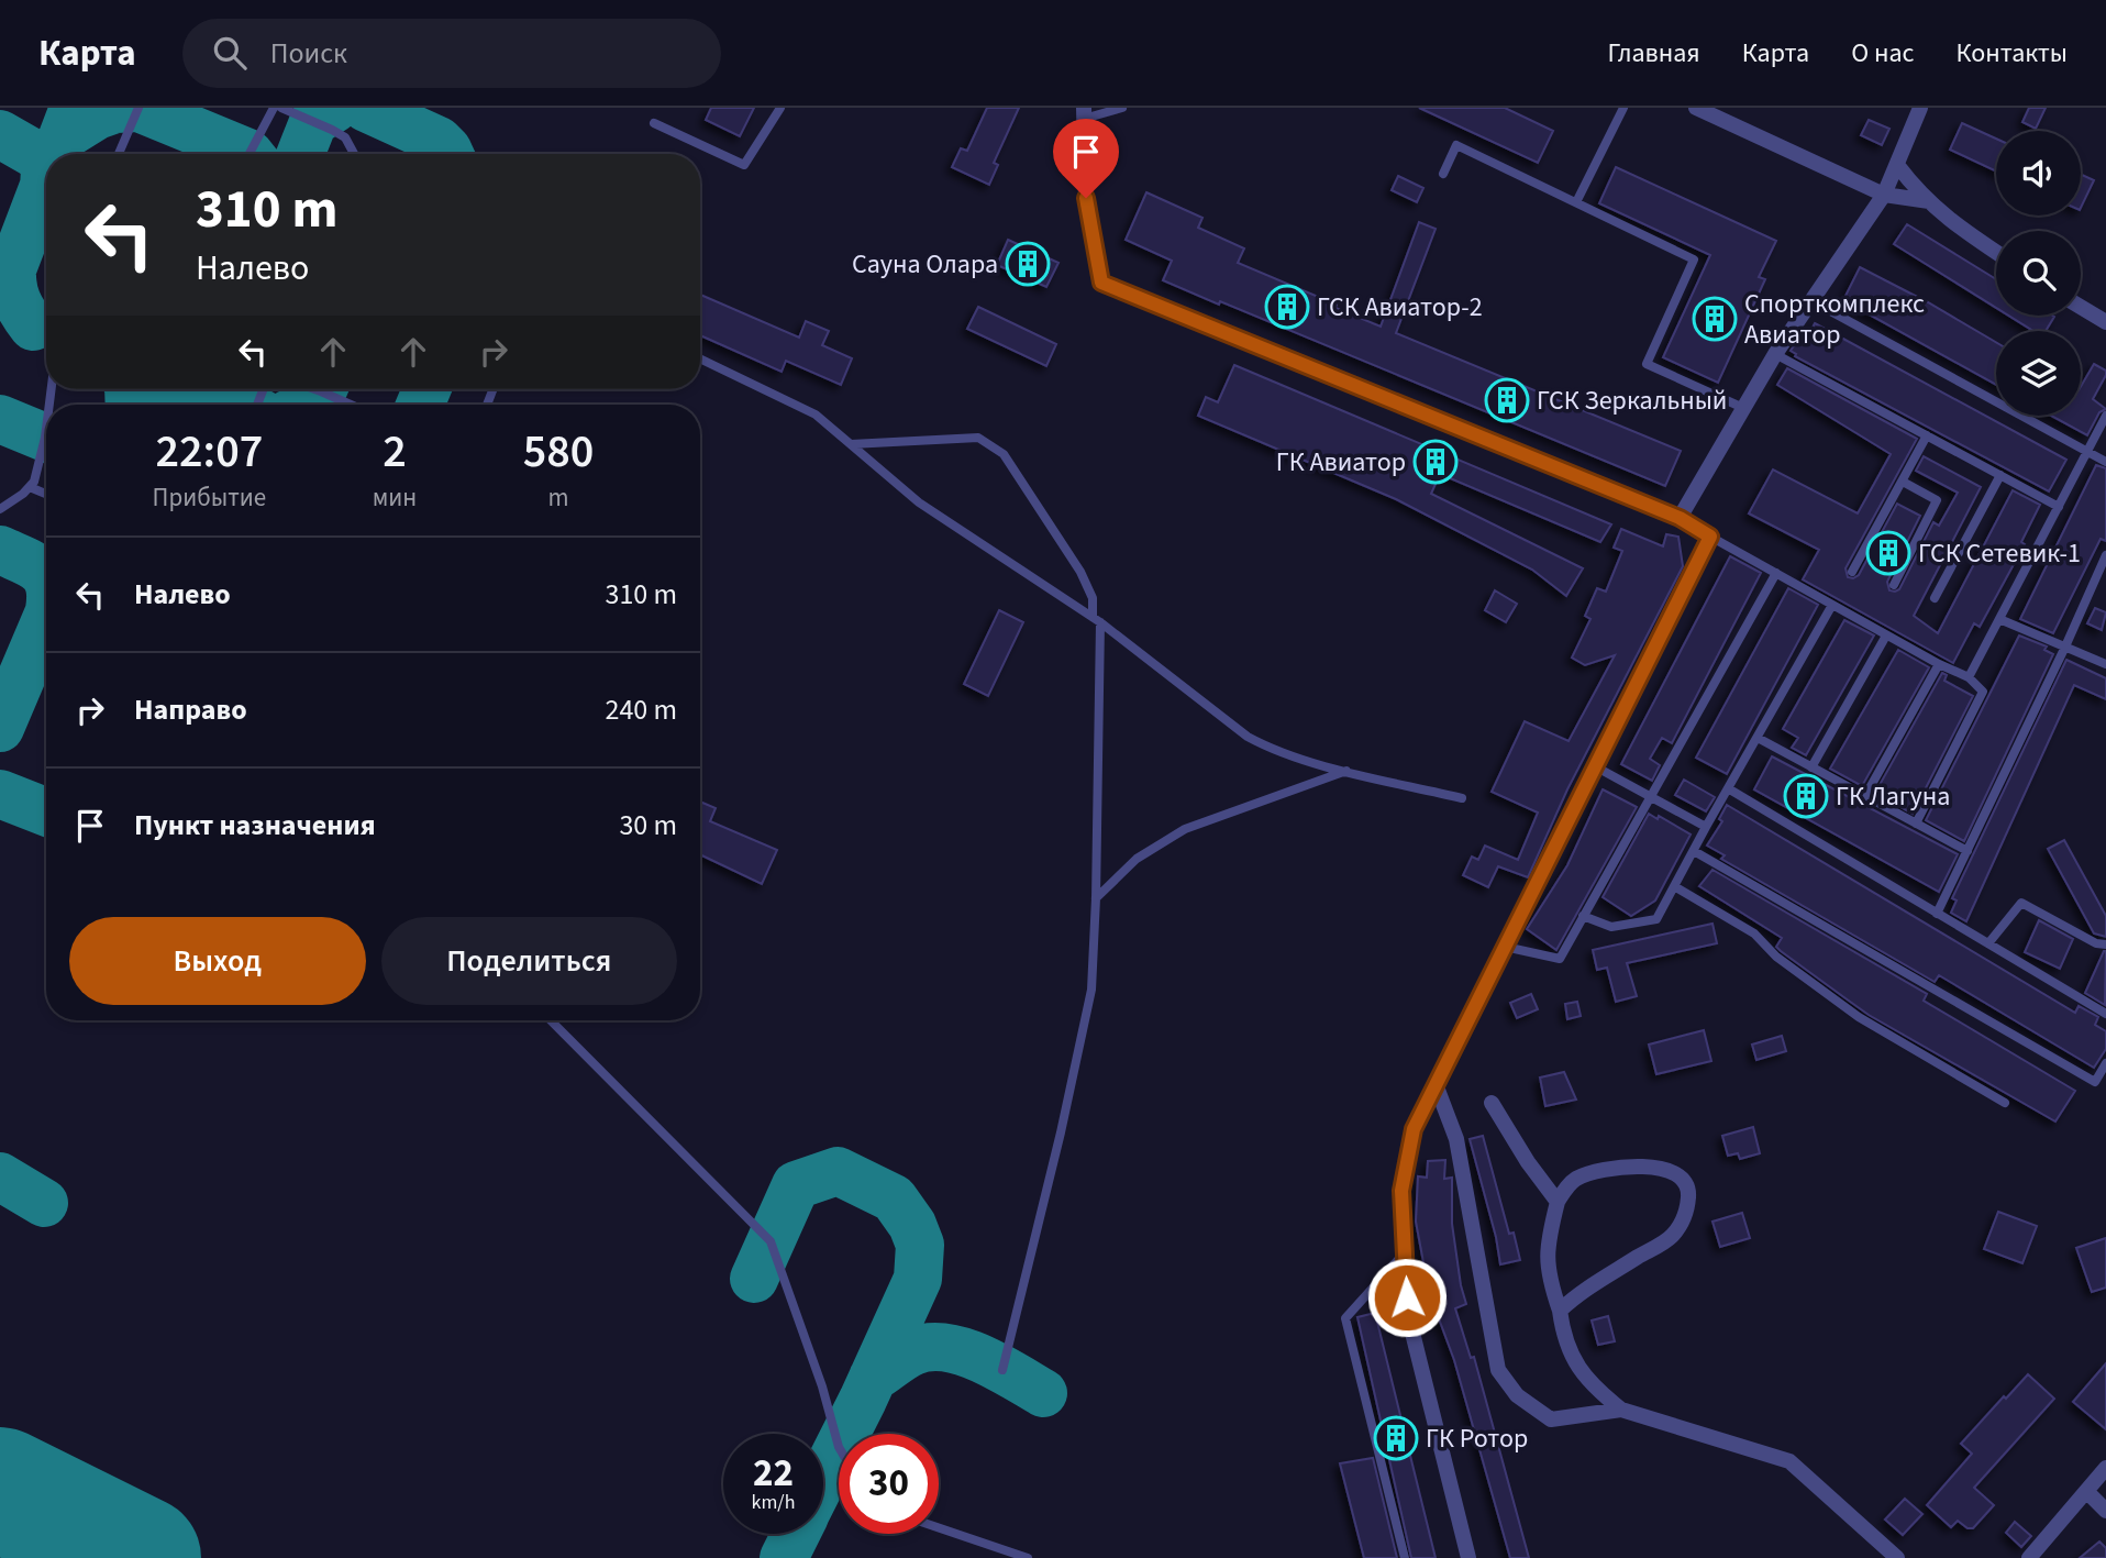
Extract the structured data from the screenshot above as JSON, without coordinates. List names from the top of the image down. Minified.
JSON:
{"places":{"building":["Сауна Олара","ГСК Авиатор-2","Спорткомплекс Авиатор","ГСК Зеркальный","ГК Авиатор","ГСК Сетевик-1","ГК Лагуна","ГК Ротор"]},"page":{"header":"Карта","search":"Поиск","nav":["Главная","Карта","О нас","Контакты"],"turn":["310 m","Налево"],"eta":["22:07","Прибытие","2","мин","580","m"],"list":[{"name":"Налево","value":"310 m"},{"name":"Направо","value":"240 m"},{"name":"Пункт назначения","value":"30 m"}],"buttons":["Выход","Поделиться"],"speed":"22 km/h","limit":"30"}}
